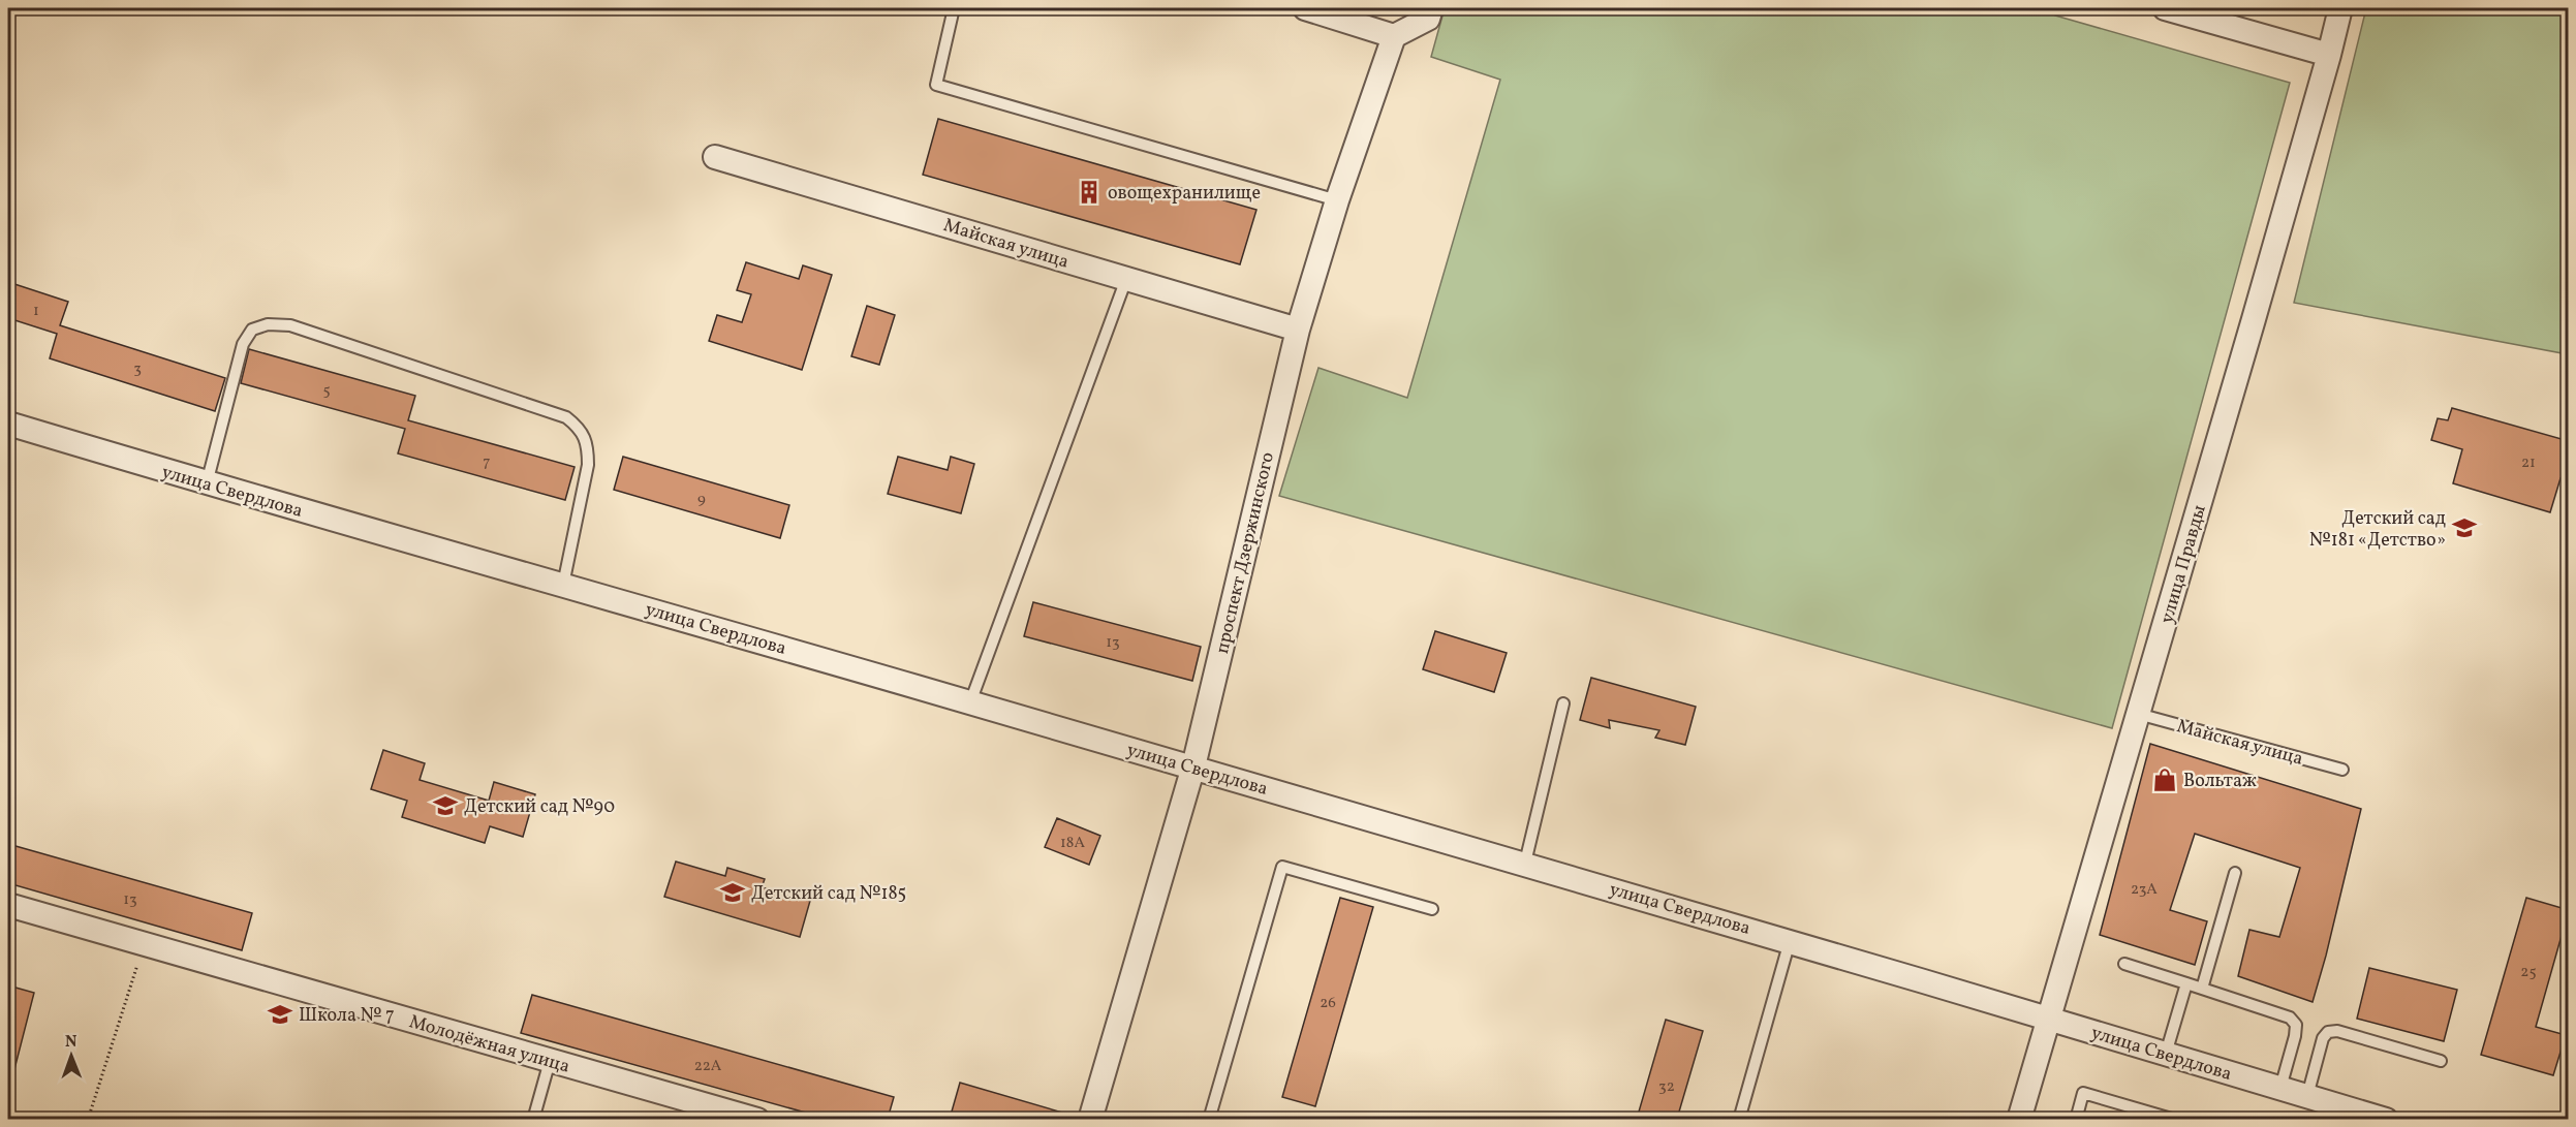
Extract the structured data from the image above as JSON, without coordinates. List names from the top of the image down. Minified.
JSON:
{"streets":{"street":["Майская улица","улица Свердлова","проспект Дзержинского","улица Правды","Молодёжная улица"]},"crossings":[["Майская улица","проспект Дзержинского"],["Майская улица","улица Правды"],["улица Свердлова","проспект Дзержинского"],["улица Свердлова","улица Правды"]],"places":{"building":["овощехранилище"],"school or university":["Детский сад №181 «Детство»","Детский сад №90","Детский сад №185","Школа № 7"],"shop":["Вольтаж"]},"house_numbers":["1","3","5","7","21","9","13","18А","23А","13","25","26","22А","32"],"north":"top"}
